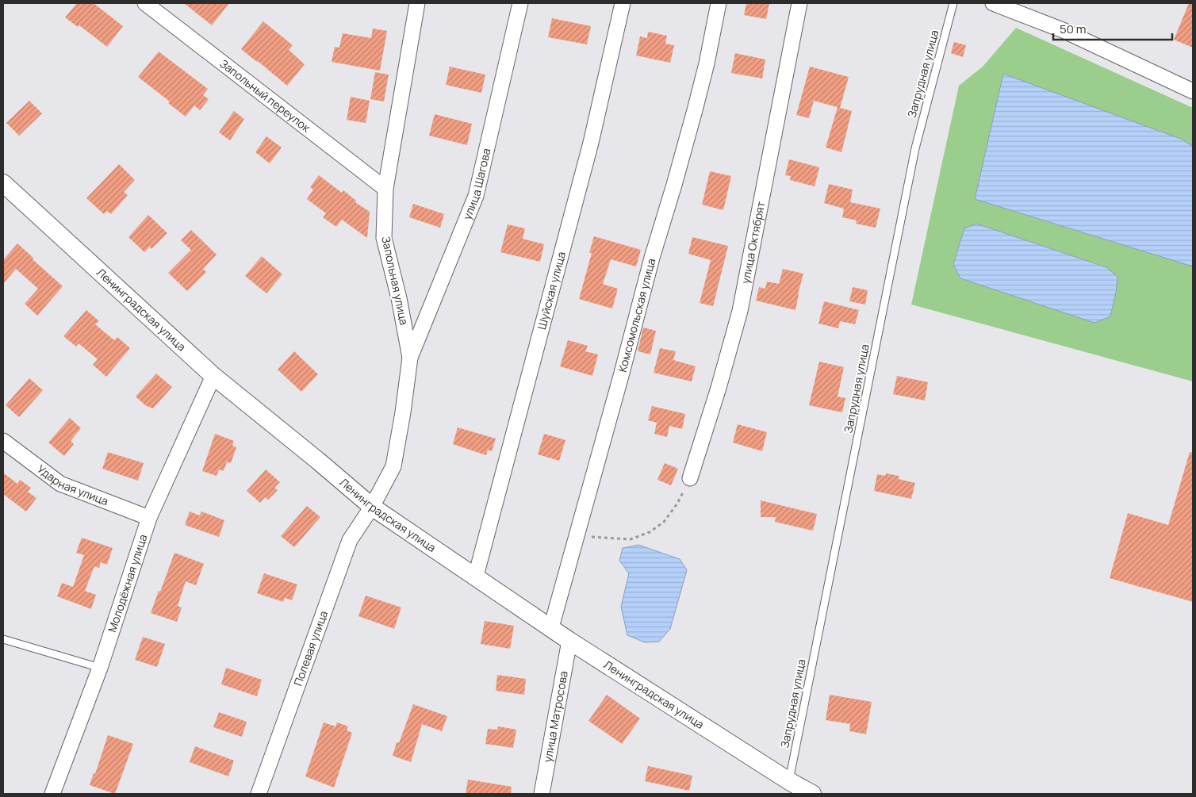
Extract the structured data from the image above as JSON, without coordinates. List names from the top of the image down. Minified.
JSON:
{"streets":{"street":["Запольный переулок","улица Шагова","улица Октябрят","Запольная улица","Шуйская улица","Ленинградская улица","Комсомольская улица","Ударная улица","Молодёжная улица","Полевая улица","улица Матросова"],"lane":["Запрудная улица"]},"crossings":[["Запрудная улица","Ленинградская улица"],["Запольный переулок","Запольная улица"],["улица Шагова","Запольная улица"],["Запольная улица","Ленинградская улица"],["Запольная улица","Полевая улица"],["Шуйская улица","Ленинградская улица"],["Ленинградская улица","Комсомольская улица"],["Ленинградская улица","Молодёжная улица"],["Ленинградская улица","Полевая улица"],["Ленинградская улица","улица Матросова"],["Ударная улица","Молодёжная улица"]],"scale_bar":"50 m"}
